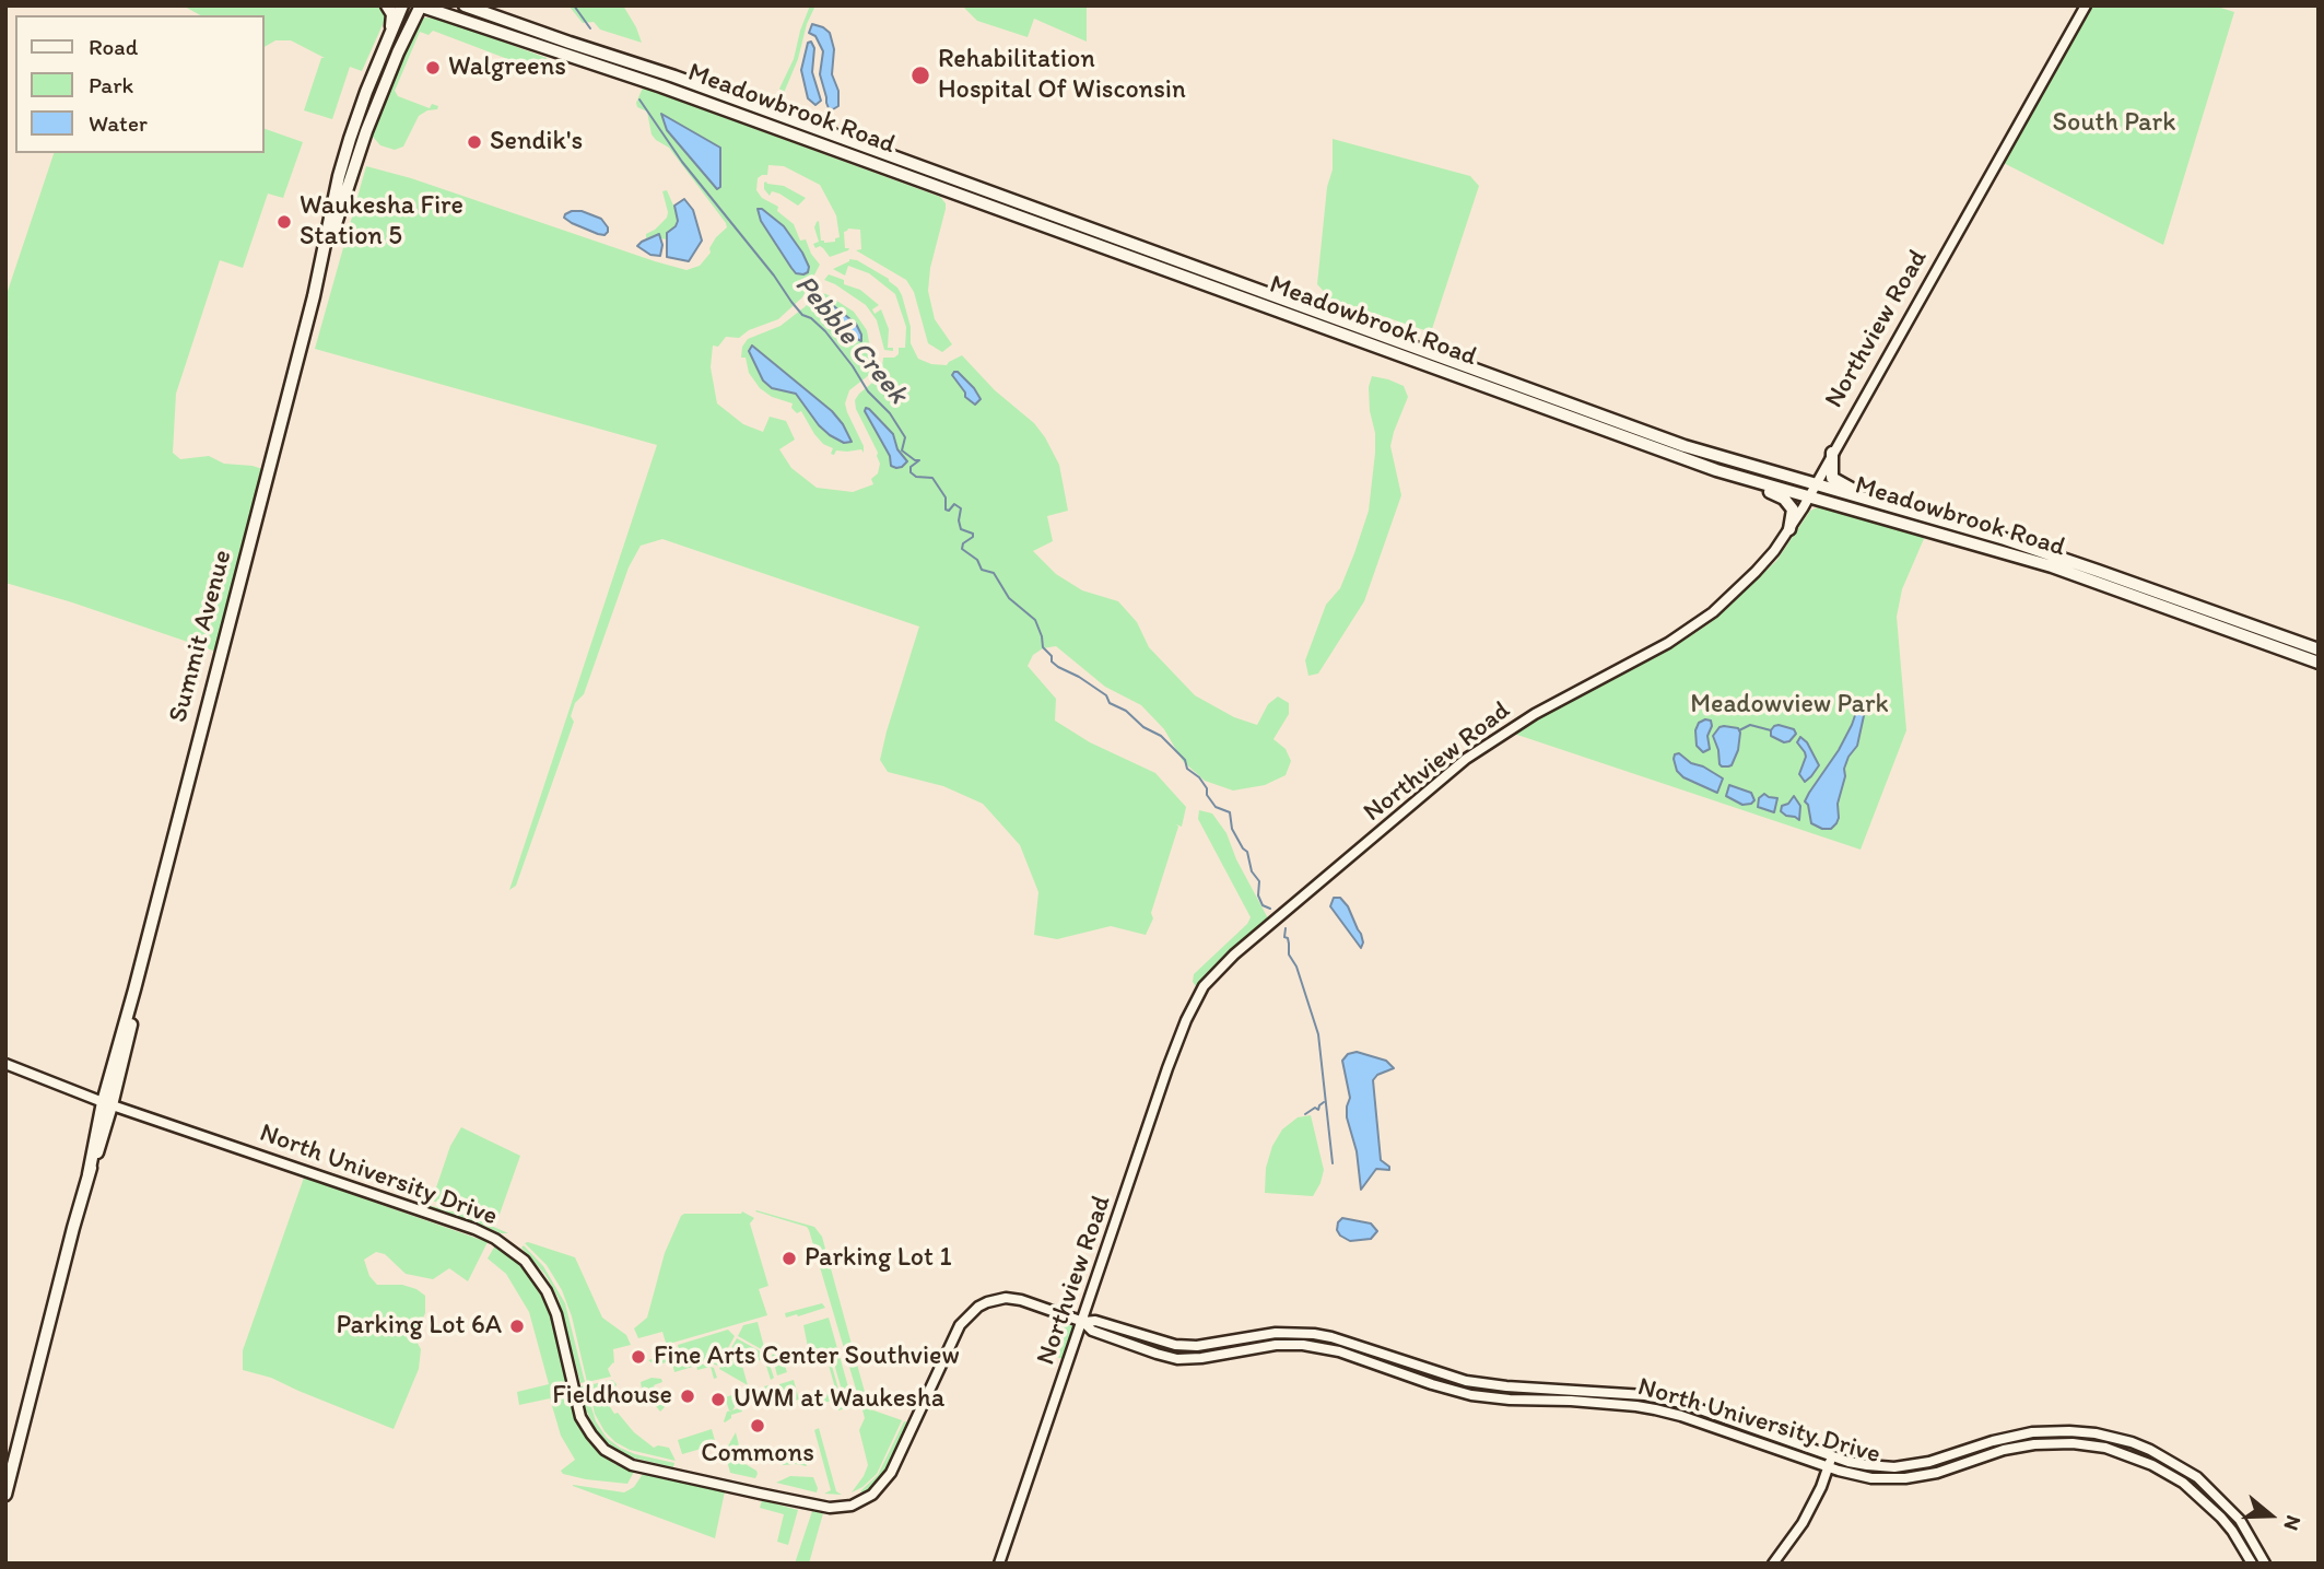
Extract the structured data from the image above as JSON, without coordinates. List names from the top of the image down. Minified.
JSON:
{"streets":{"main road":["Meadowbrook Road","Summit Avenue"],"street":["Northview Road","North University Drive"]},"crossings":[["Meadowbrook Road","Northview Road"],["Meadowbrook Road","Summit Avenue"],["Northview Road","North University Drive"],["Summit Avenue","North University Drive"]],"water":["Pebble Creek"],"parks":["South Park","Meadowview Park"],"places":["Walgreens","Rehabilitation Hospital Of Wisconsin","Sendik's","Waukesha Fire Station 5","Parking Lot 1","Parking Lot 6A","Fine Arts Center Southview","Fieldhouse","UWM at Waukesha","Commons"],"legend":["Road","Park","Water"],"north":"right"}
